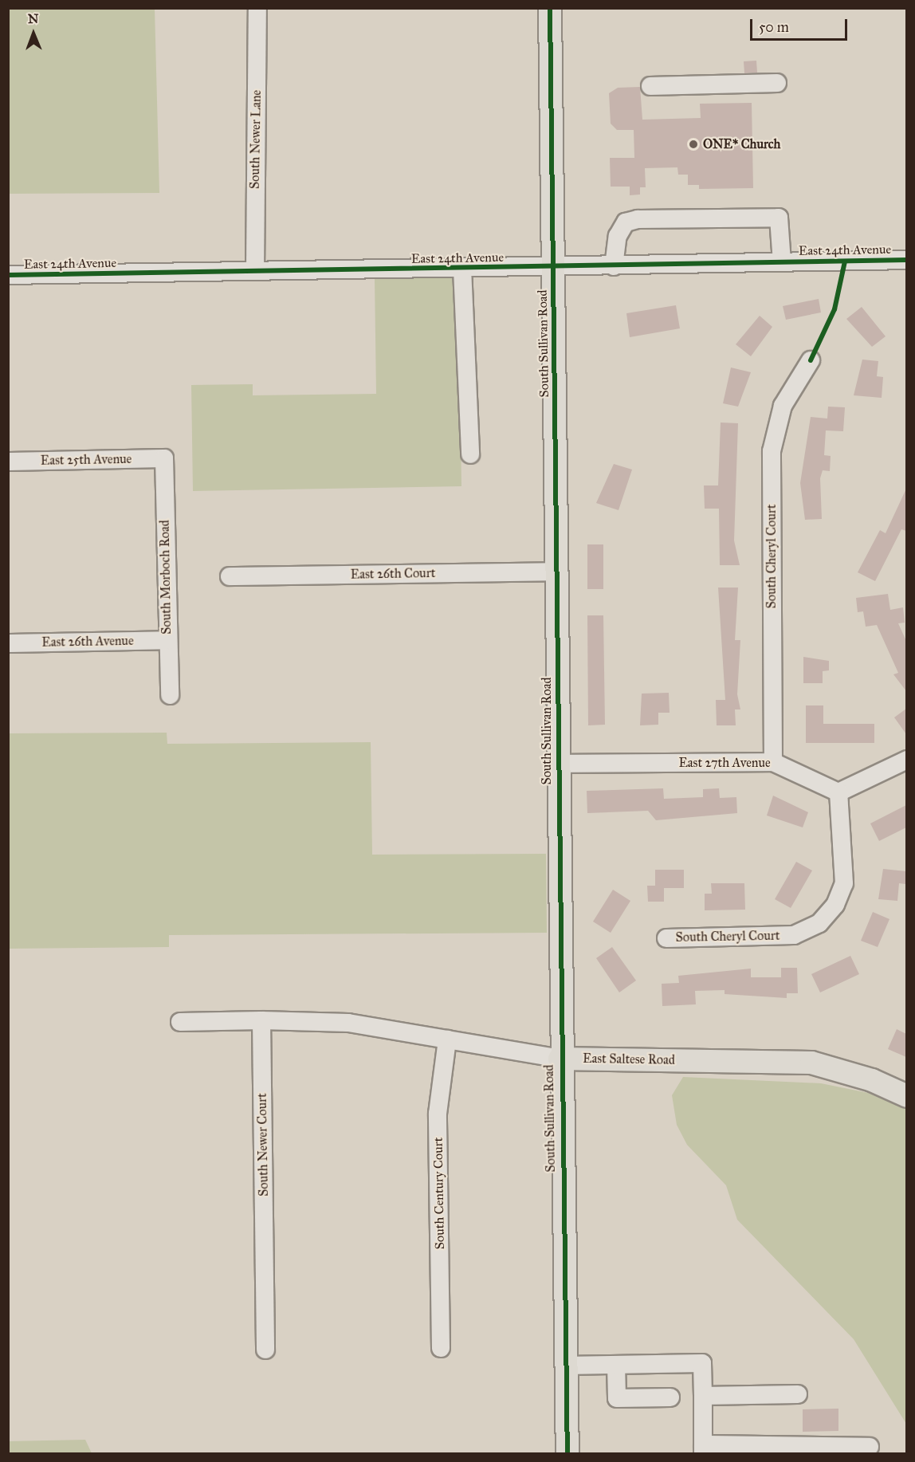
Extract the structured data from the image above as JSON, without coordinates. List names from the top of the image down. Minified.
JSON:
{"streets":{"main road":["South Sullivan Road","East Saltese Road"],"street":["South Newer Lane","East 24th Avenue","East 25th Avenue","South Cheryl Court","East 26th Court","South Morboch Road","East 26th Avenue","East 27th Avenue","South Newer Court","South Century Court"]},"crossings":[["South Newer Lane","East 24th Avenue"],["East 24th Avenue","South Sullivan Road"],["South Sullivan Road","East 26th Court"],["South Sullivan Road","East 27th Avenue"],["South Sullivan Road","East Saltese Road"],["East 25th Avenue","South Morboch Road"],["South Cheryl Court","East 27th Avenue"],["South Morboch Road","East 26th Avenue"],["East Saltese Road","South Newer Court"],["East Saltese Road","South Century Court"]],"places":["ONE* Church"],"scale_bar":"50 m","north":"top"}
